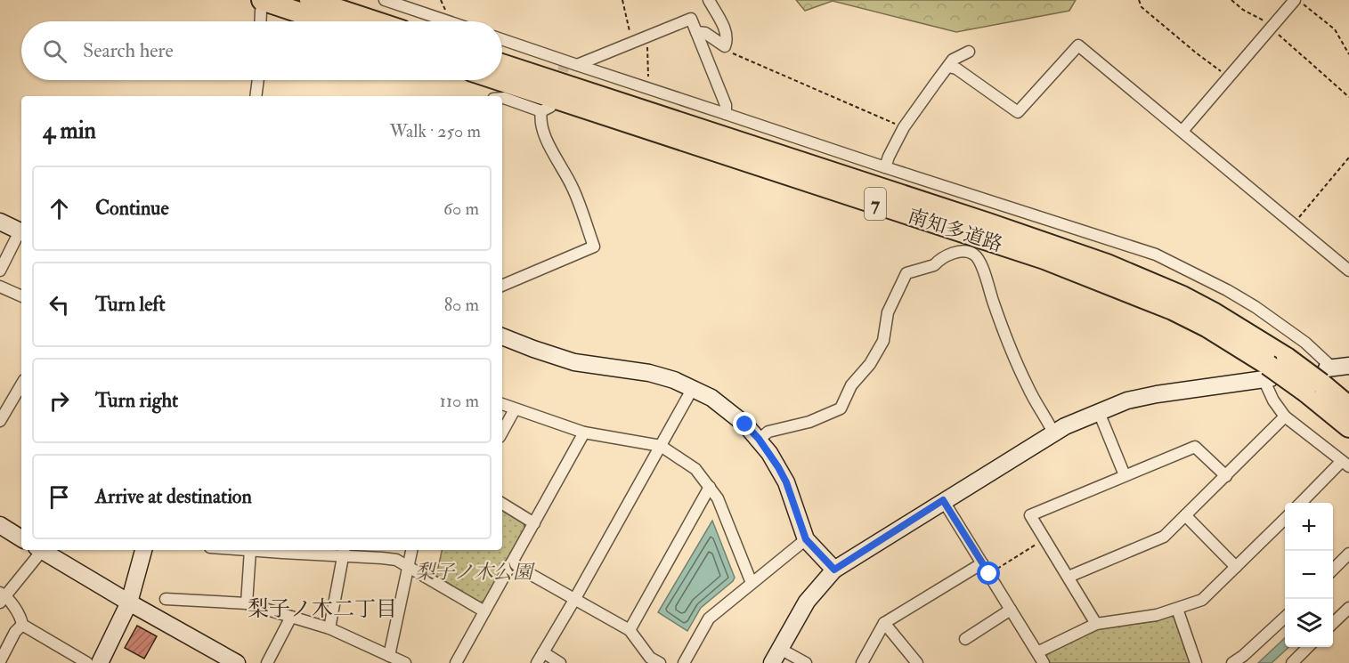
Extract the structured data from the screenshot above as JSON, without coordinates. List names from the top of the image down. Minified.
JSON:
{"streets":{"highway":["7","南知多道路"]},"districts":["梨子ノ木二丁目"],"parks":["梨子ノ木公園"],"page":{"search":"Search here","heading":["4 min","Walk · 250 m"],"list":[["Continue","60 m"],["Turn left","80 m"],["Turn right","110 m"],"Arrive at destination"],"map_buttons":["+","−"]}}
